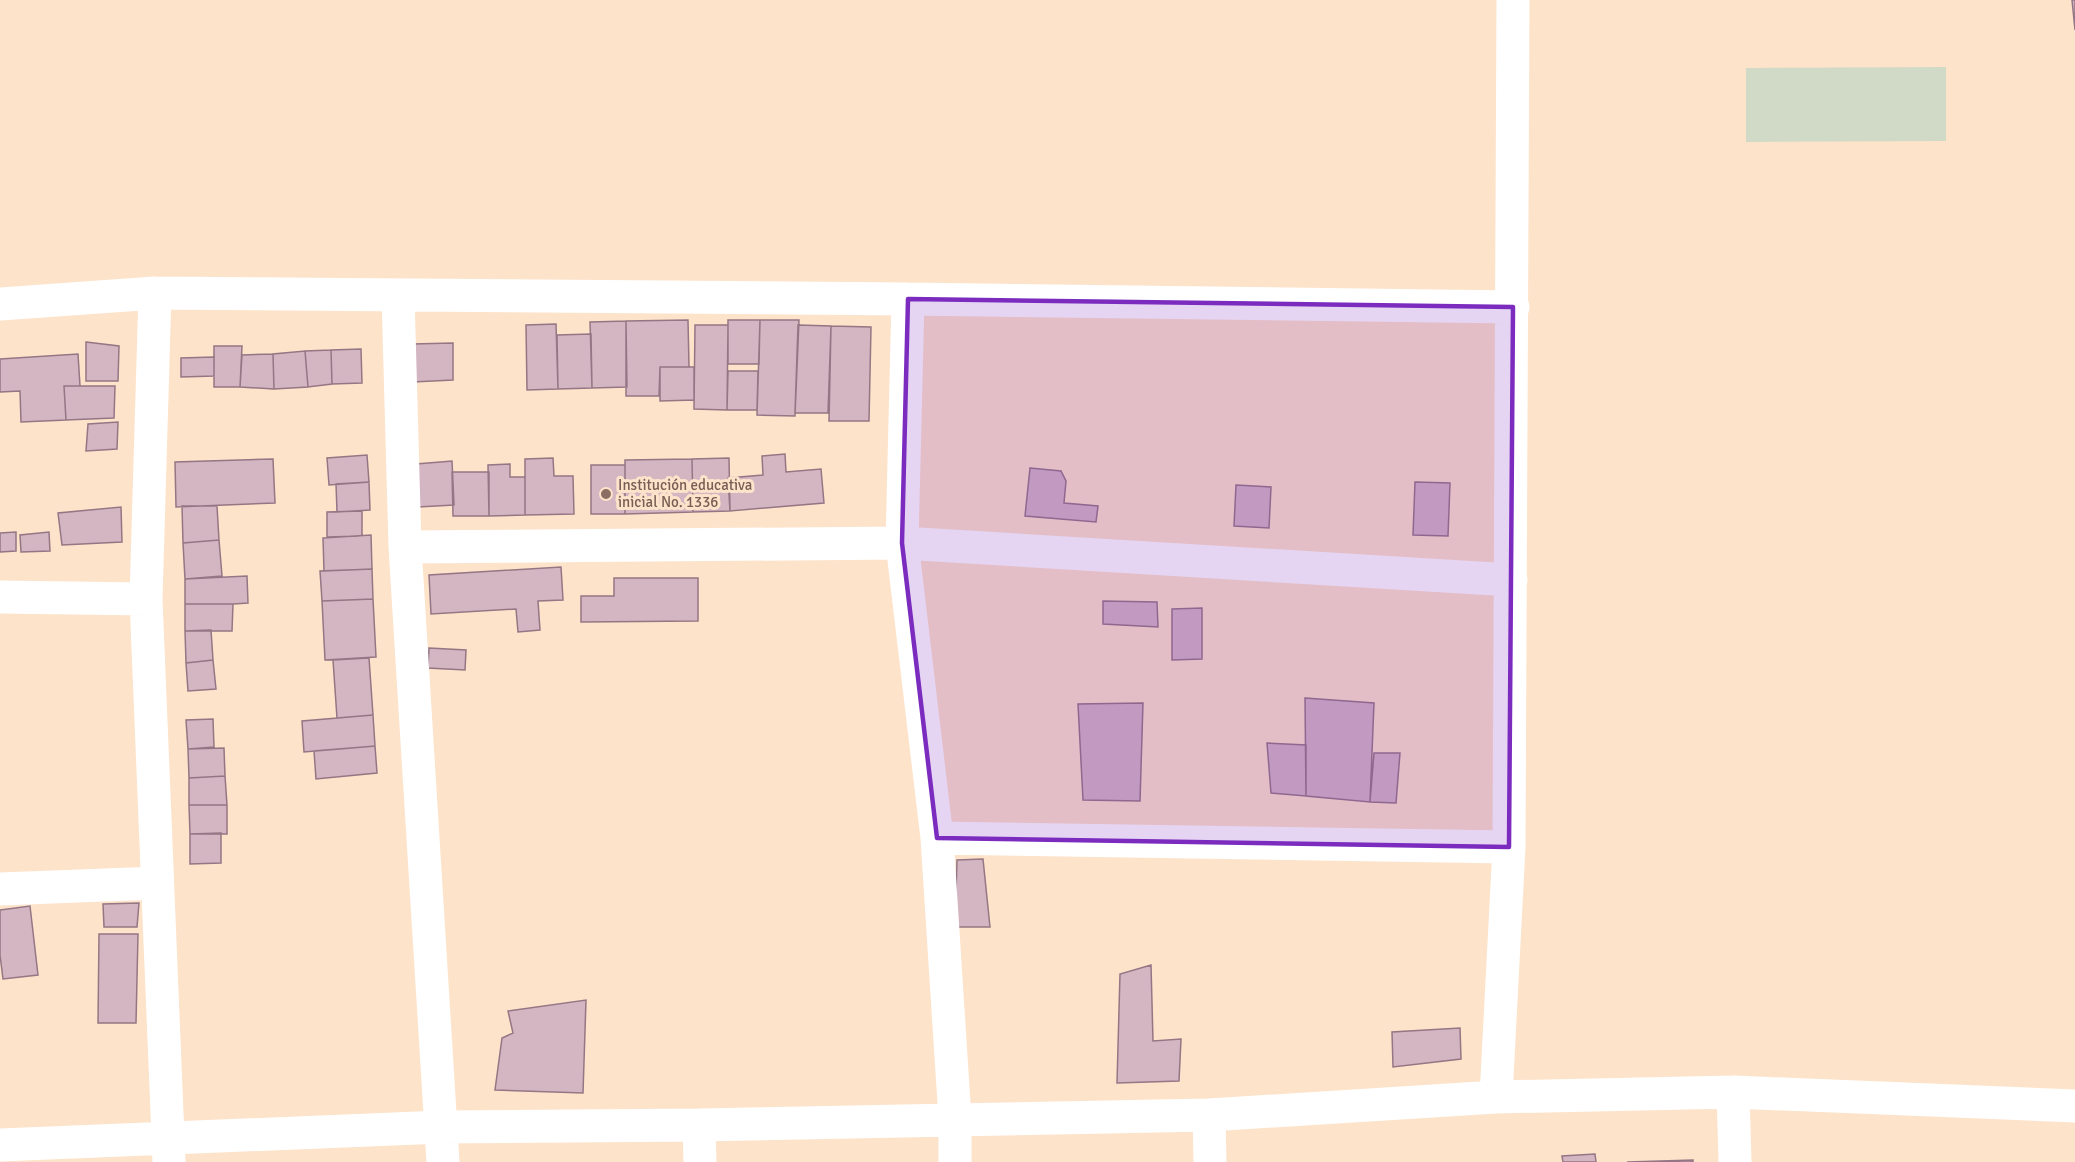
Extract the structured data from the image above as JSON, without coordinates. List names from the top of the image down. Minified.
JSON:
{"places":["Institución educativa inicial No. 1336"]}
